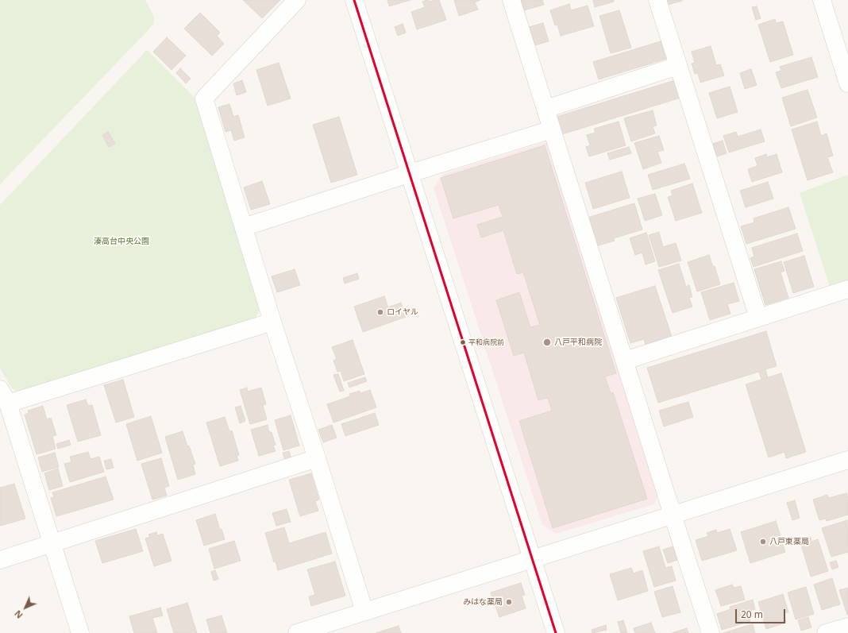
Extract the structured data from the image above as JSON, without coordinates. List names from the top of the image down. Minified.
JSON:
{"parks":["湊高台中央公園"],"places":["ロイヤル","平和病院前","八戸平和病院","八戸東薬局","みはな薬局"],"scale_bar":"20 m","north":"bottom left"}
